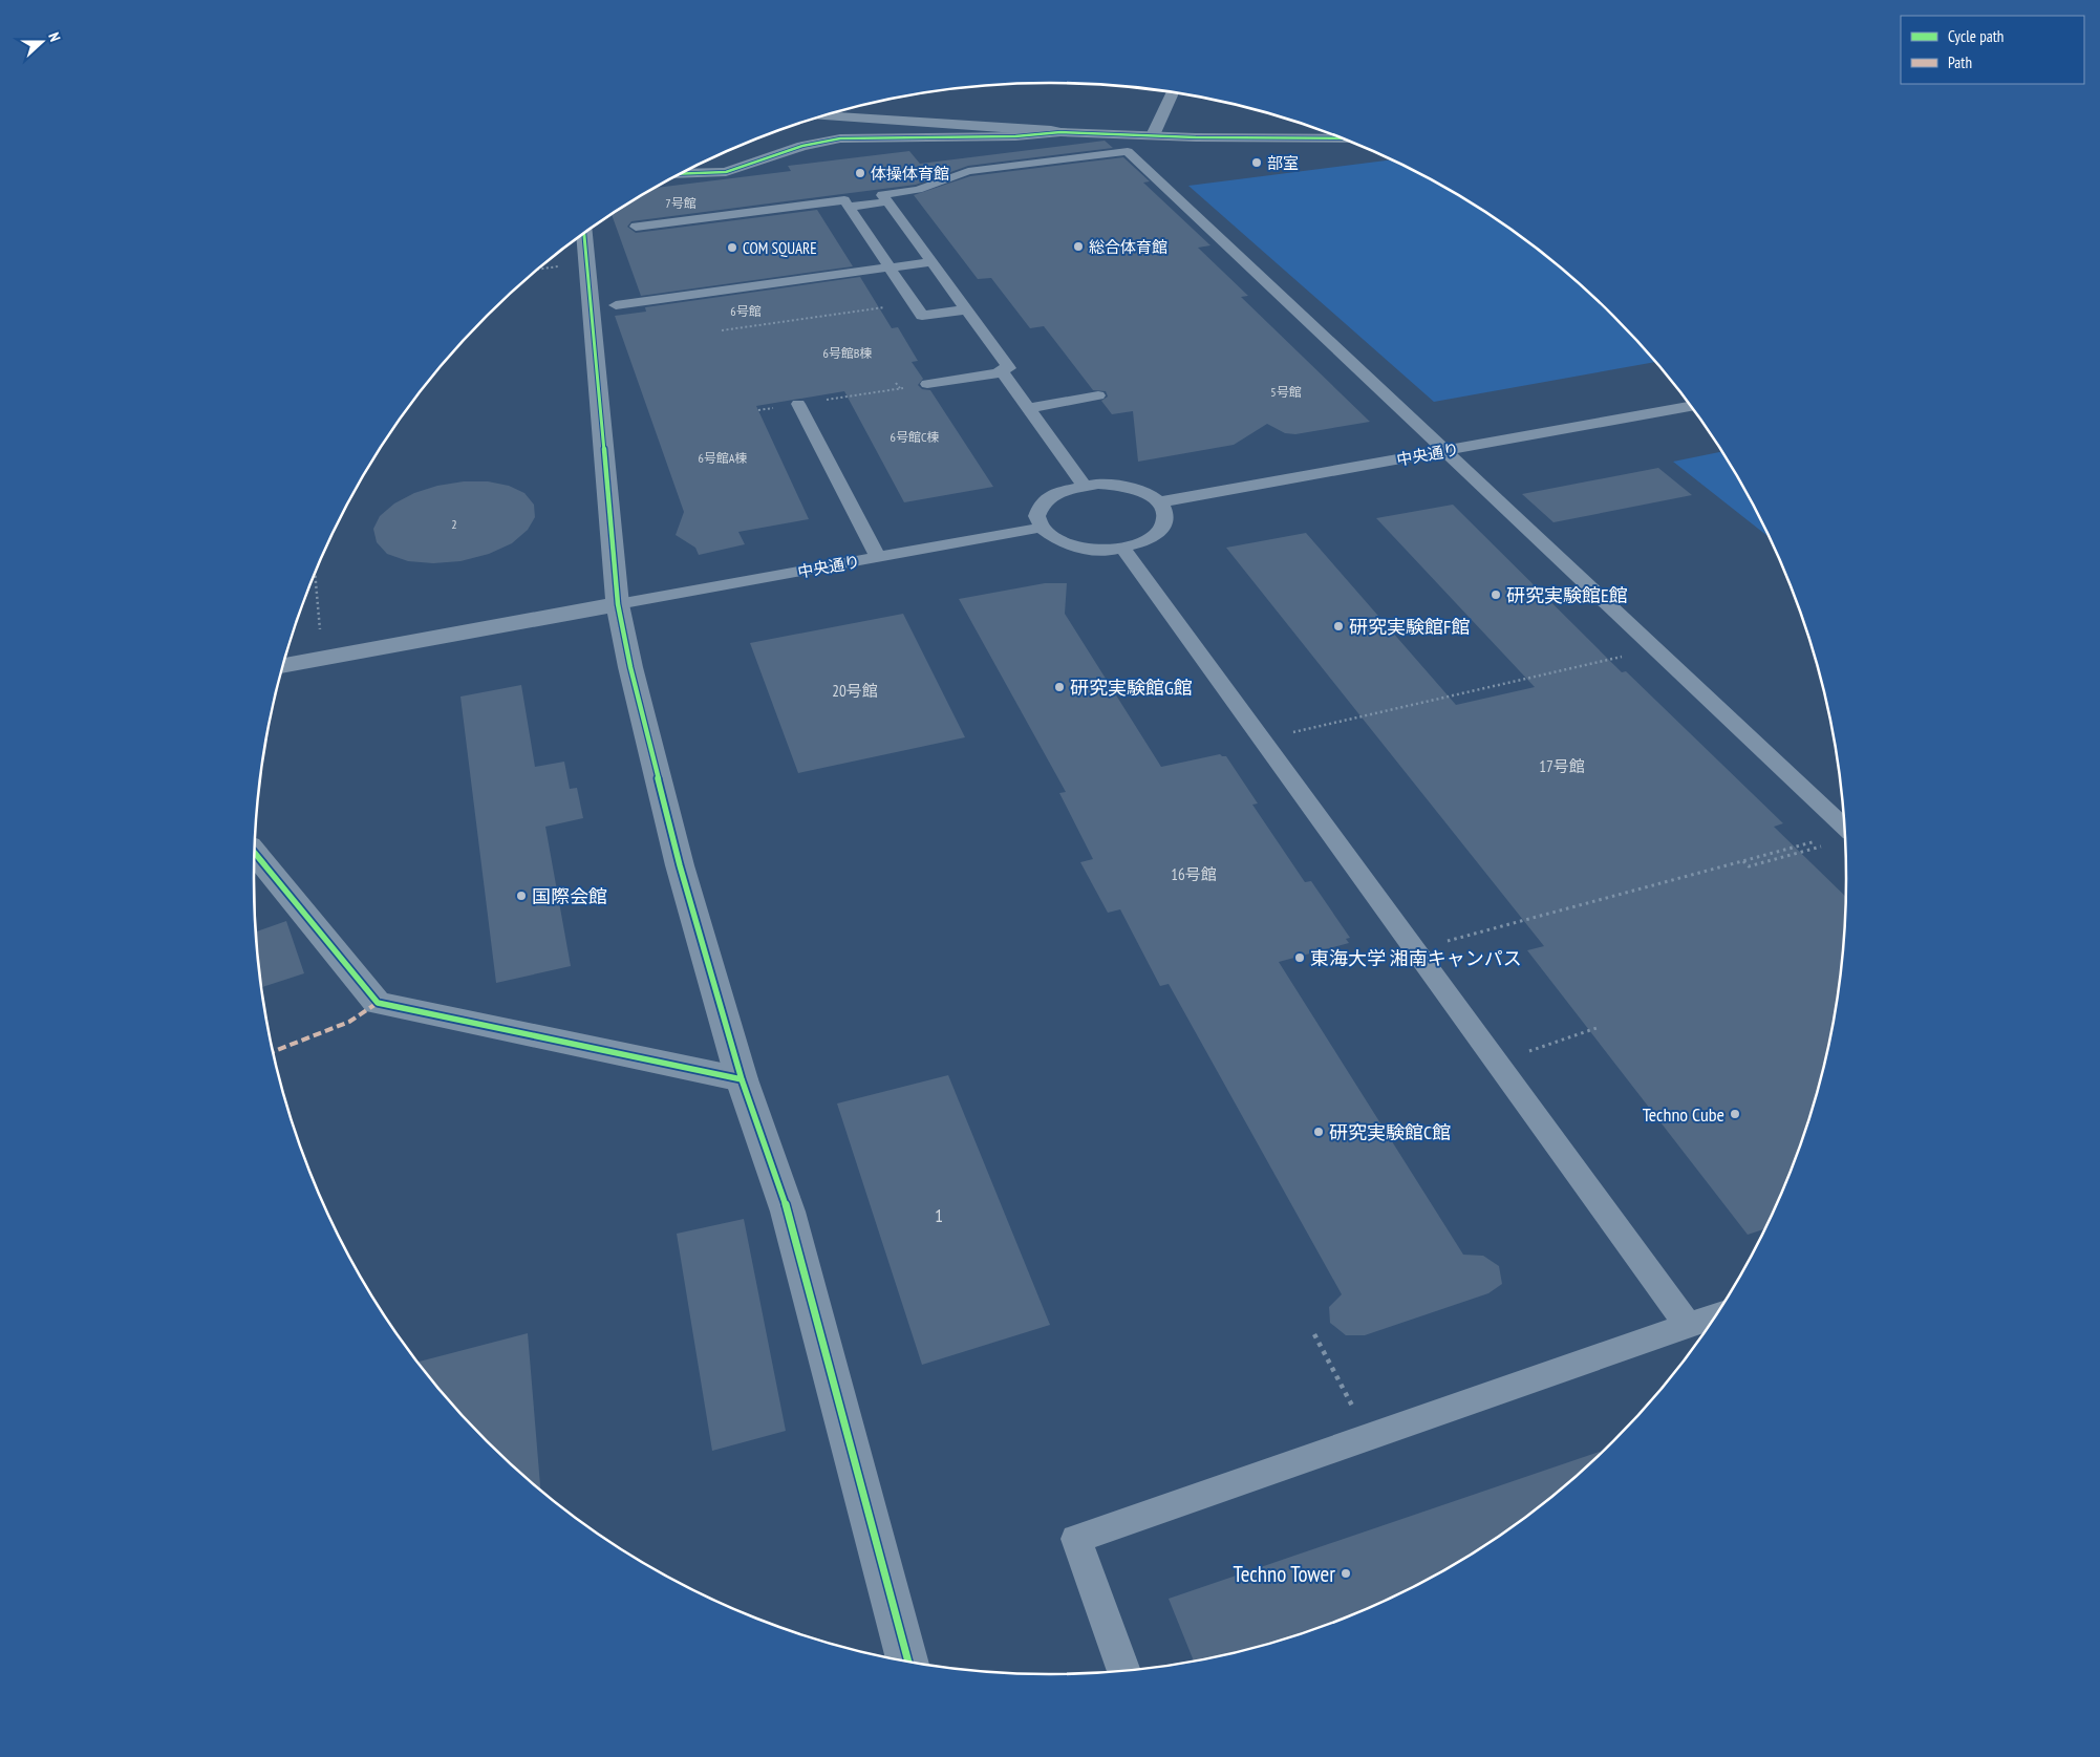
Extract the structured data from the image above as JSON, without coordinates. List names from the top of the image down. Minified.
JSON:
{"streets":{"lane":["中央通り"]},"places":["部室","体操体育館","総合体育館","COM SQUARE","研究実験館E館","研究実験館F館","研究実験館G館","国際会館","東海大学 湘南キャンパス","Techno Cube","研究実験館C館","Techno Tower"],"house_numbers":["7号館","6号館","6号館B棟","5号館","6号館C棟","6号館A棟","2","20号館","17号館","16号館","1"],"legend":["Cycle path","Path"],"north":"right"}
